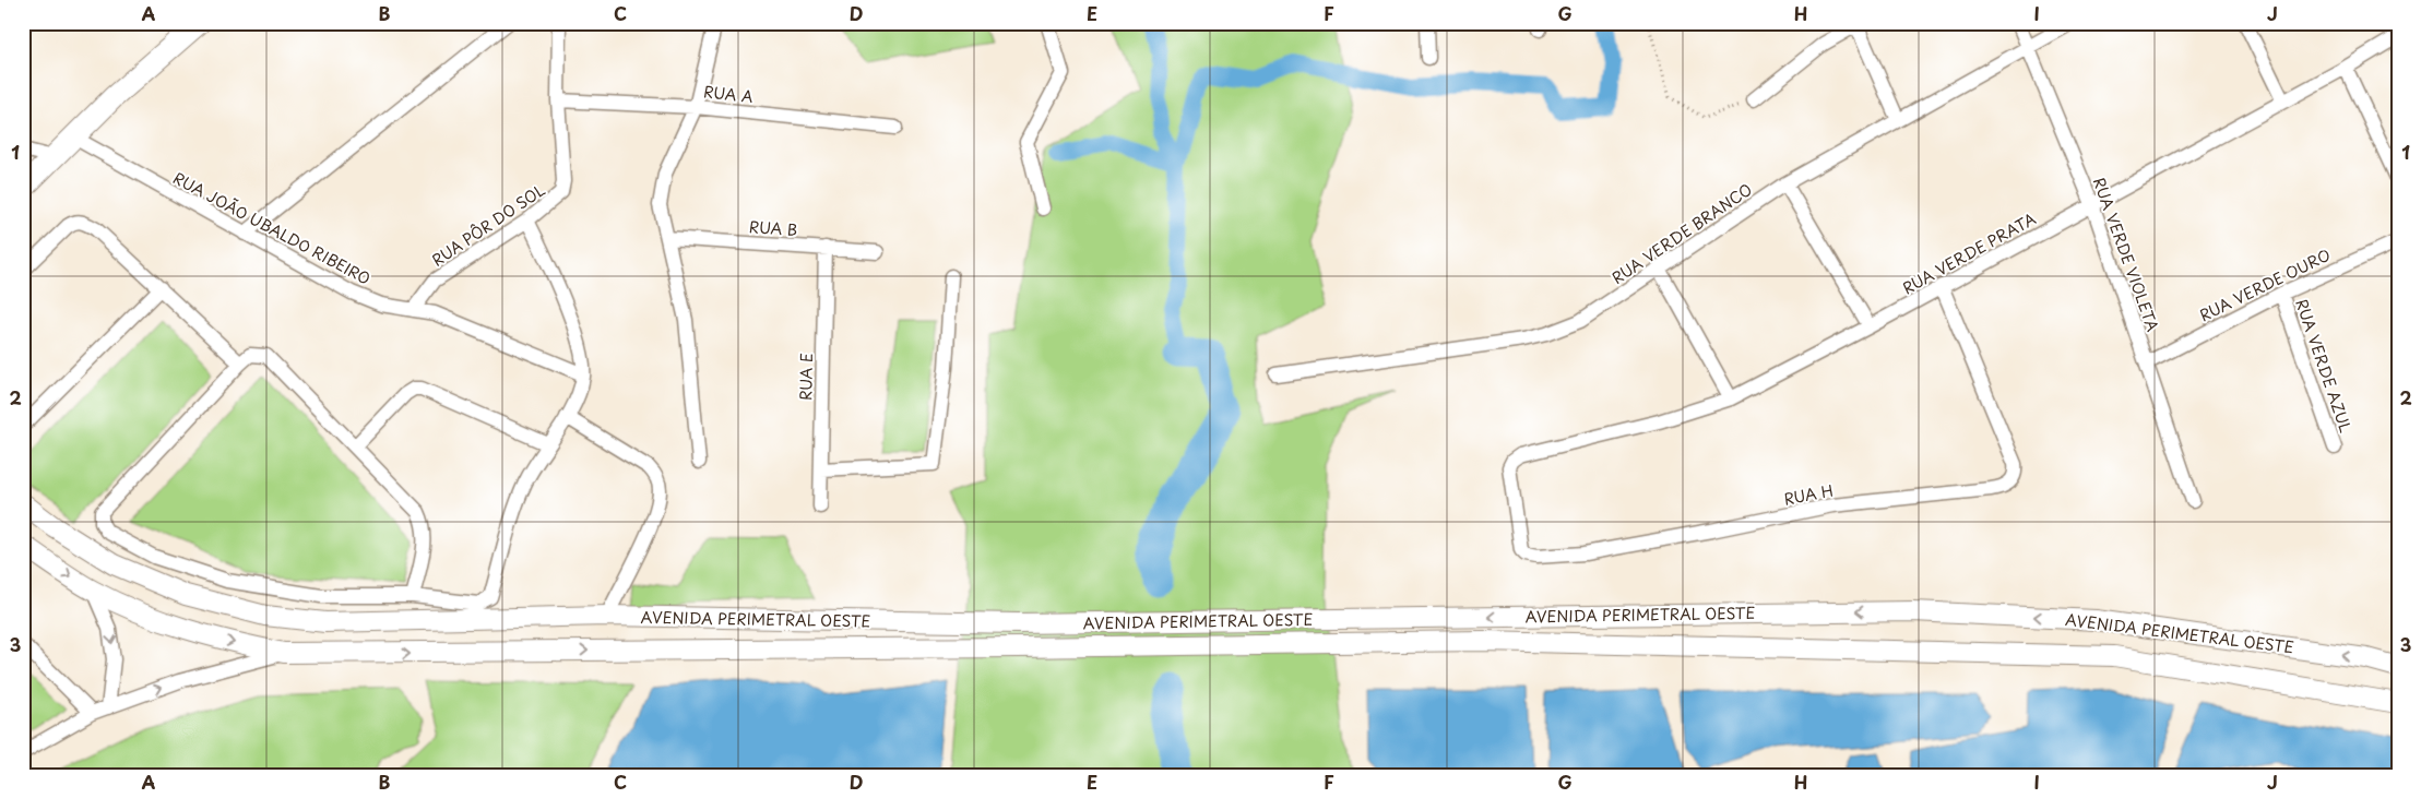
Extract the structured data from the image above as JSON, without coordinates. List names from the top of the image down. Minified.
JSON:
{"streets":{"main road":["AVENIDA PERIMETRAL OESTE"],"street":["RUA A","RUA PÔR DO SOL","RUA JOÃO UBALDO RIBEIRO","RUA B","RUA VERDE BRANCO","RUA VERDE PRATA","RUA VERDE VIOLETA","RUA VERDE OURO","RUA VERDE AZUL","RUA E","RUA H"]},"crossings":[["RUA A","RUA PÔR DO SOL"],["RUA PÔR DO SOL","RUA JOÃO UBALDO RIBEIRO"],["RUA B","RUA E"],["RUA VERDE BRANCO","RUA VERDE VIOLETA"],["RUA VERDE PRATA","RUA VERDE VIOLETA"],["RUA VERDE PRATA","RUA H"],["RUA VERDE VIOLETA","RUA VERDE OURO"],["RUA VERDE OURO","RUA VERDE AZUL"]],"grid":{"columns":["A","B","C","D","E","F","G","H","I","J"],"rows":["1","2","3"]}}
